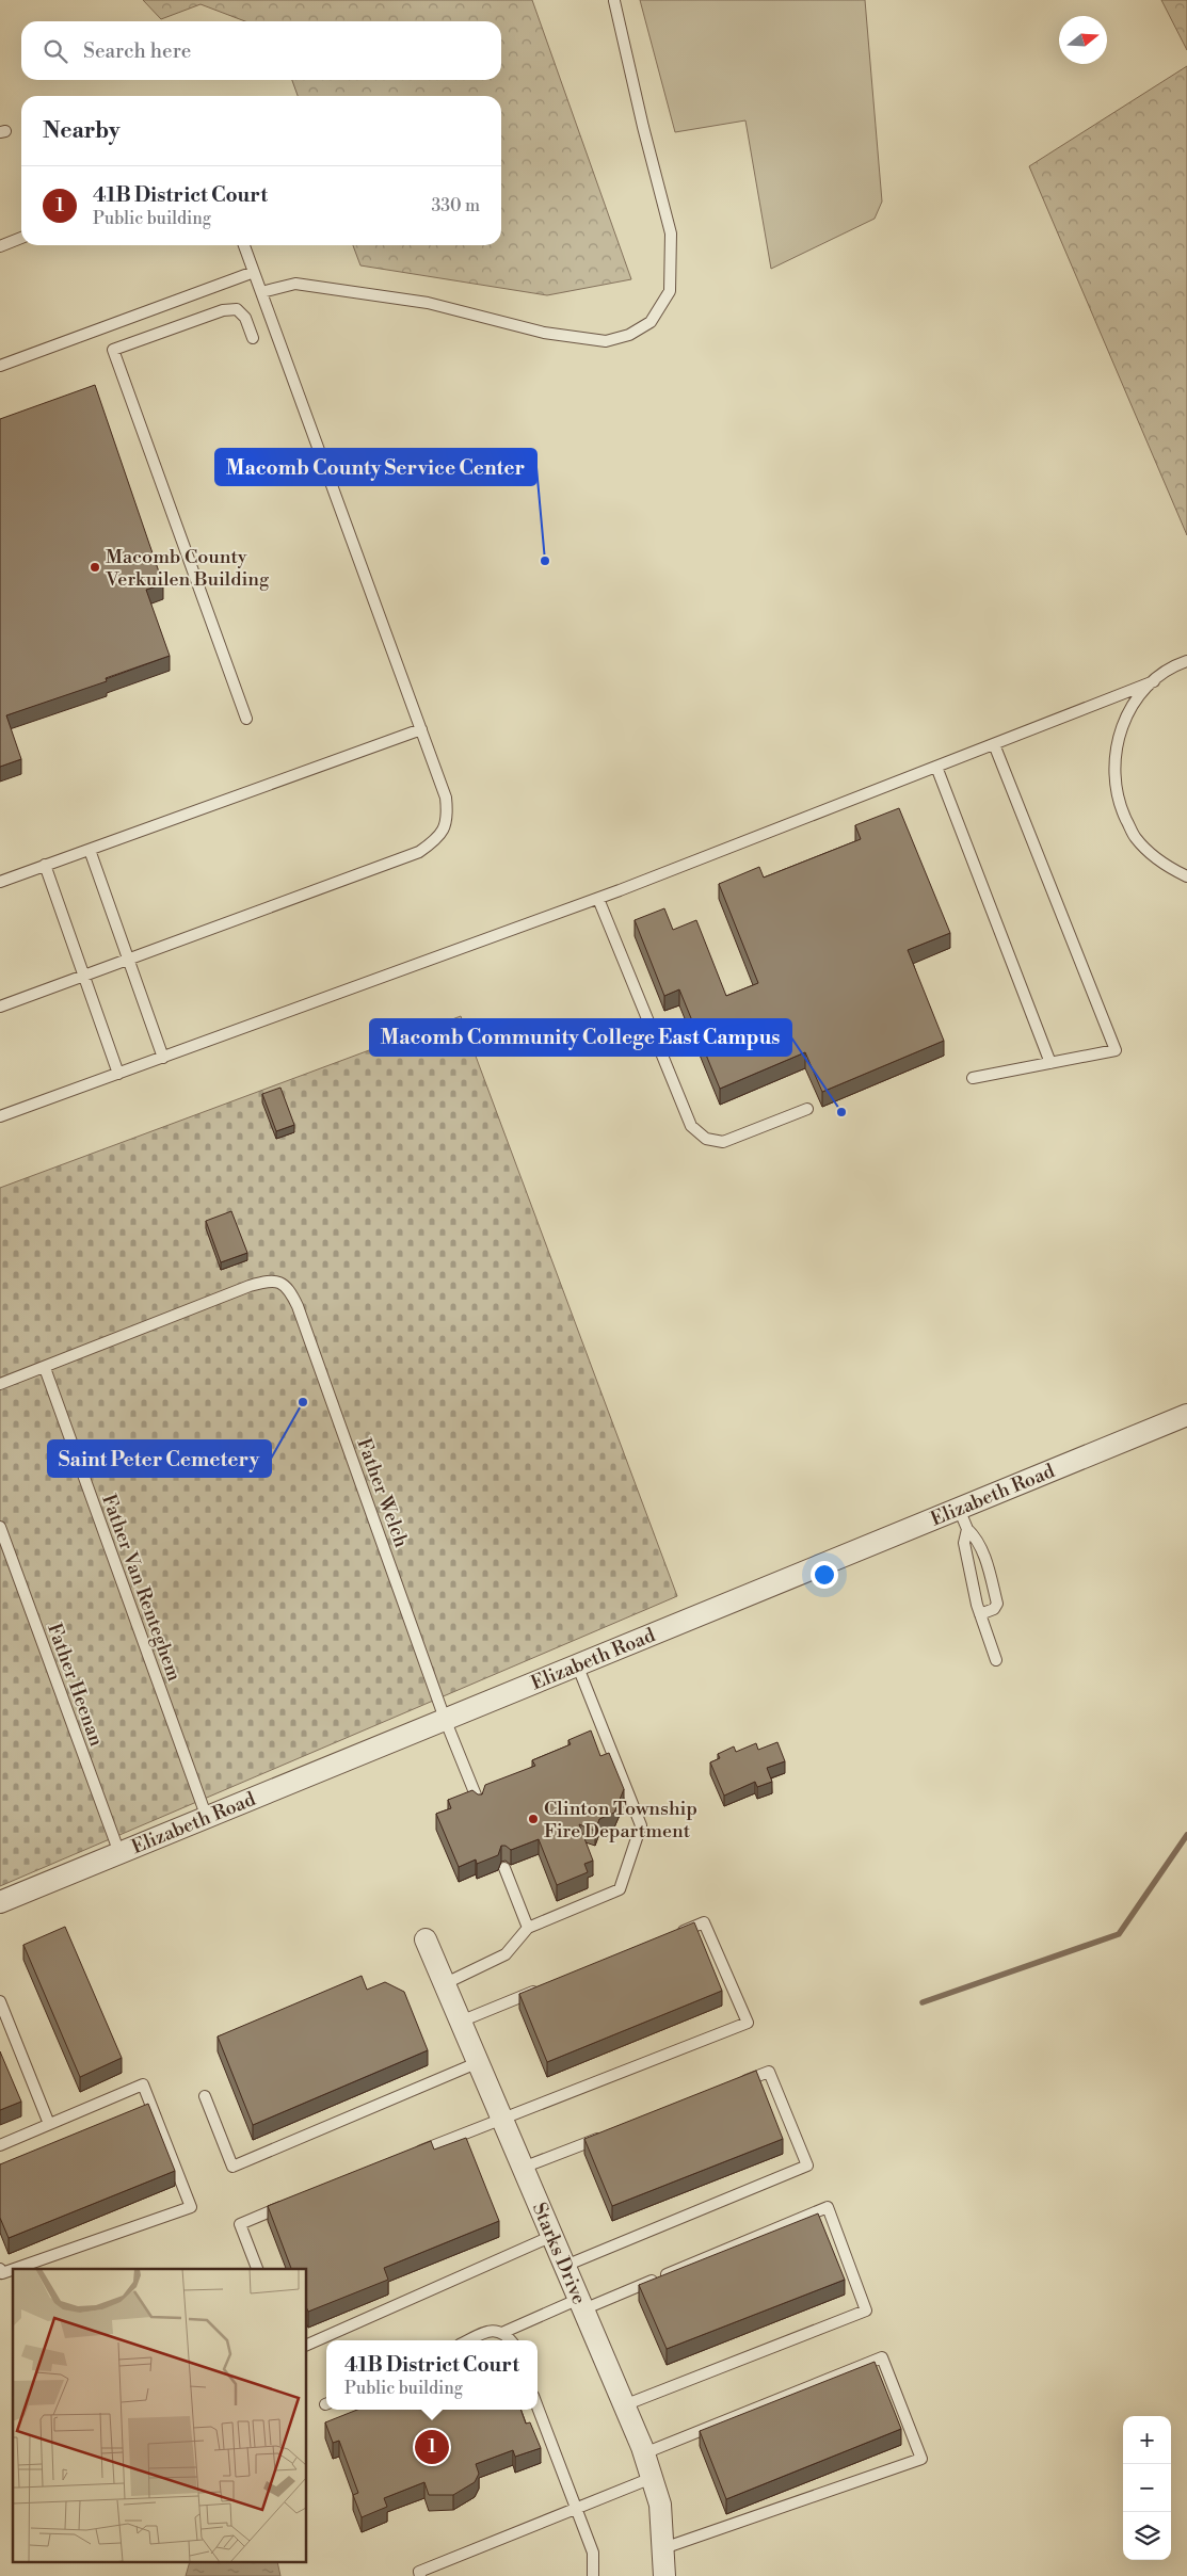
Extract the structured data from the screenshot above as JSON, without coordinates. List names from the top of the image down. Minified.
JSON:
{"streets":{"street":["Elizabeth Road","Starks Drive"],"lane":["Father Welch","Father Van Renteghem","Father Heenan"]},"crossings":[["Father Welch","Elizabeth Road"],["Father Welch","Father Van Renteghem"],["Elizabeth Road","Father Van Renteghem"],["Elizabeth Road","Father Heenan"]],"places":["Macomb County Service Center","Macomb County Verkuilen Building","Macomb Community College East Campus","Saint Peter Cemetery","Clinton Township Fire Department"],"north":"right","page":{"search":"Search here","heading":"Nearby","list":[{"mark":"1","name":"41B District Court","note":"Public building","value":"330 m"}],"popup":["41B District Court","Public building"],"map_buttons":["+","−"],"pins":"1"}}
